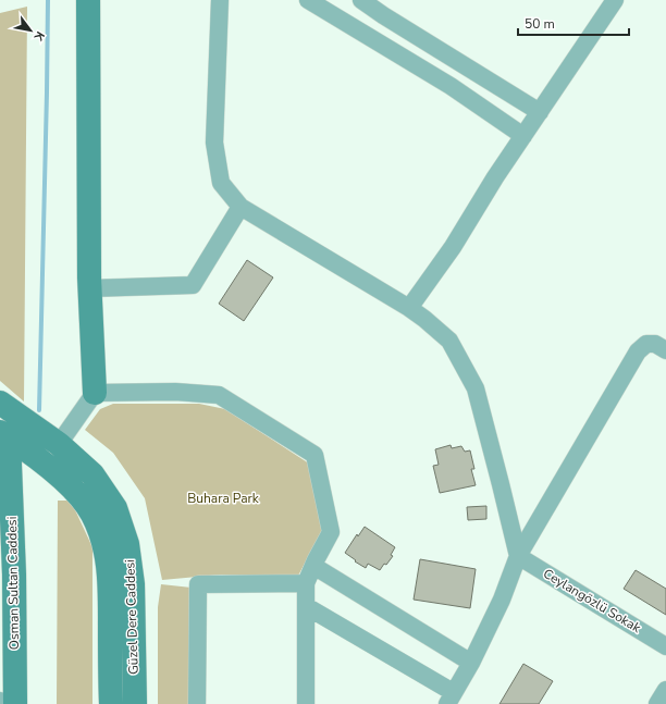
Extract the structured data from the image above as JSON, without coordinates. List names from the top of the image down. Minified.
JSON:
{"streets":{"main road":["Osman Sultan Caddesi","Güzel Dere Caddesi"],"street":["Ceylangözlü Sokak"]},"crossings":[["Osman Sultan Caddesi","Güzel Dere Caddesi"]],"parks":["Buhara Park"],"scale_bar":"50 m","north":"bottom right"}
